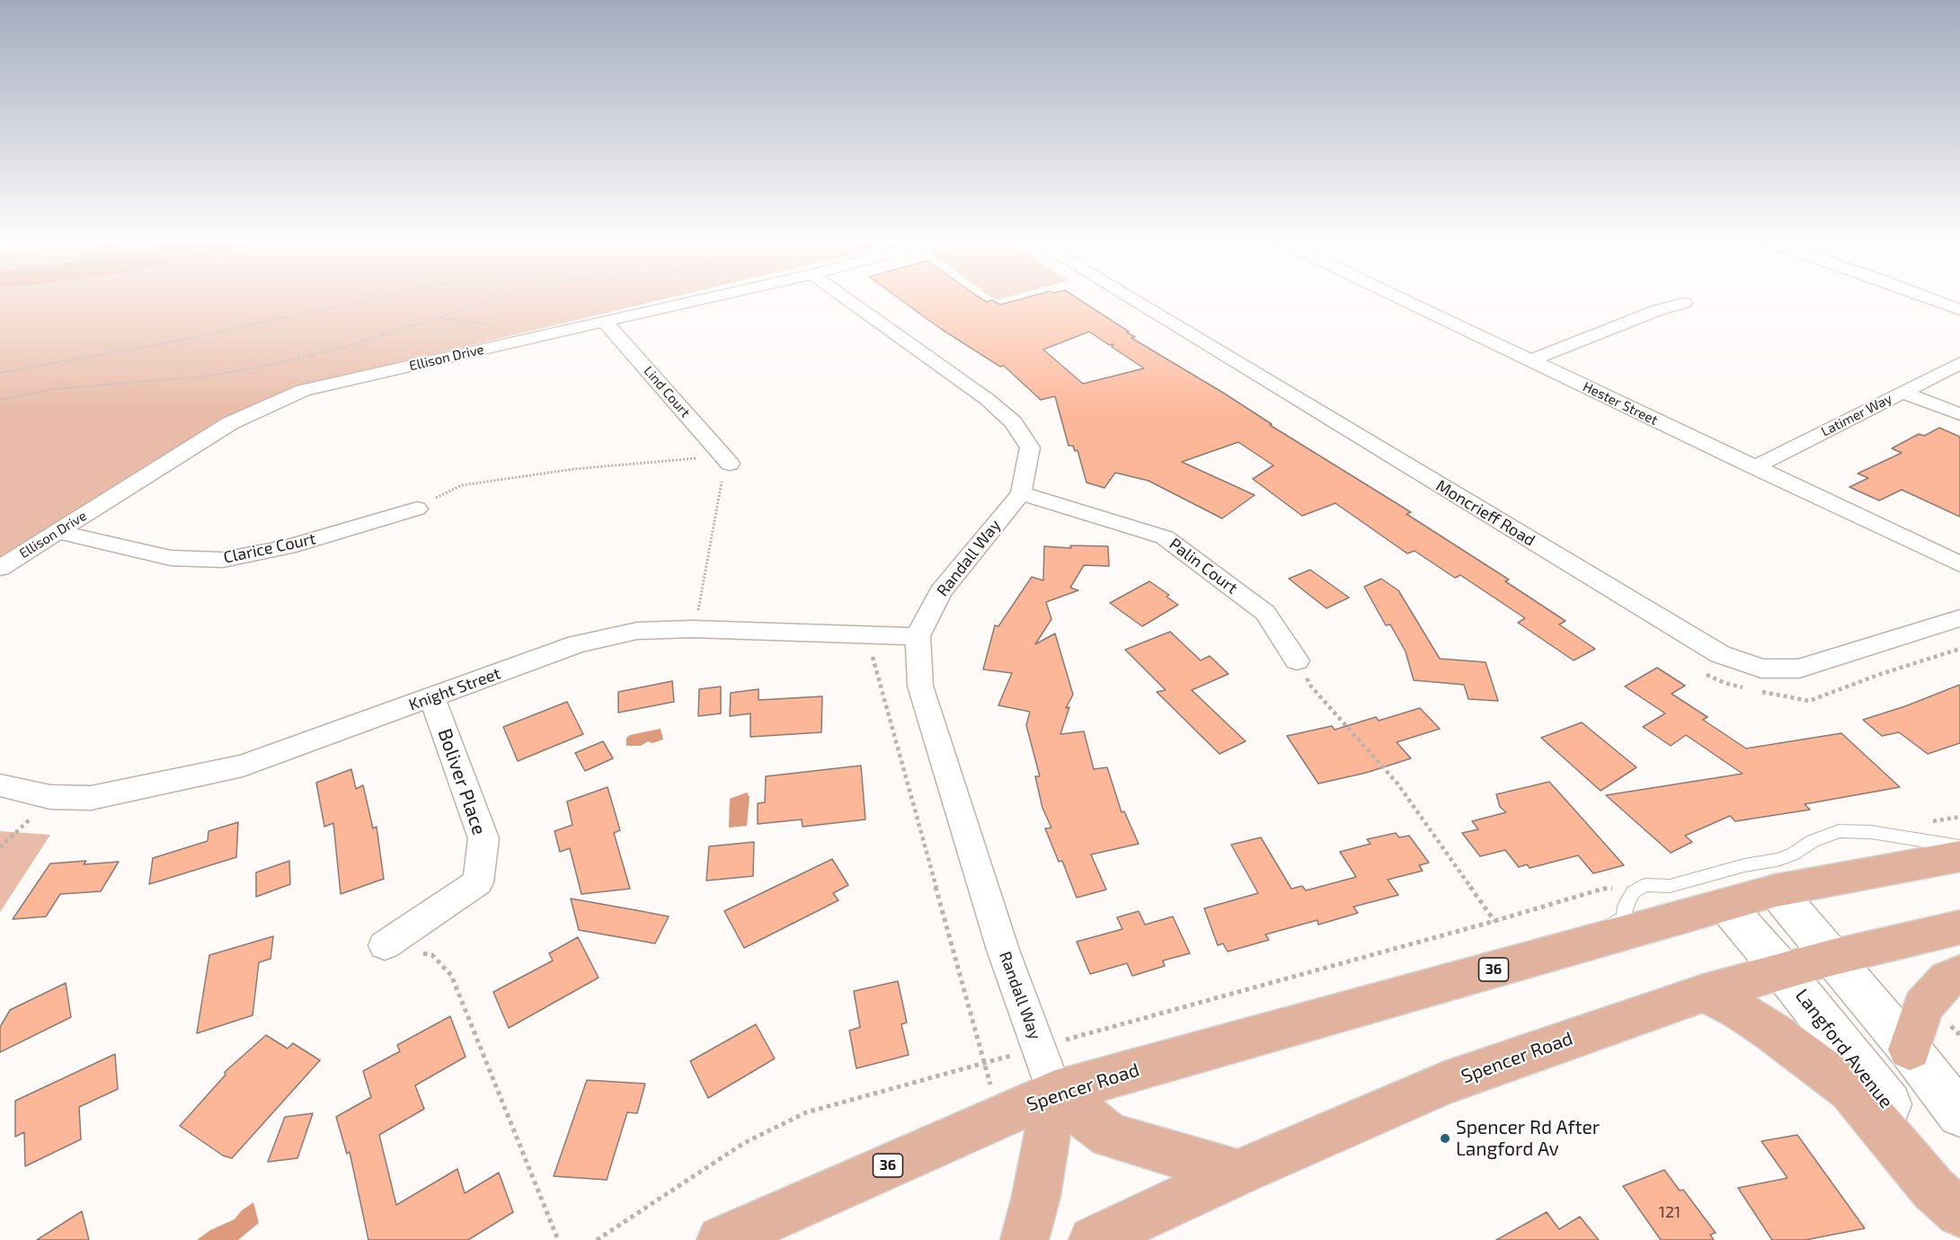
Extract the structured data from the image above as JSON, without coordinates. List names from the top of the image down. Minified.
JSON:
{"streets":{"main road":["36","Langford Avenue","Spencer Road"],"street":["Ellison Drive","Lind Court","Hester Street","Latimer Way","Moncrieff Road","Clarice Court","Randall Way","Palin Court","Knight Street","Boliver Place"]},"crossings":[["Ellison Drive","Lind Court"],["Ellison Drive","Clarice Court"],["Hester Street","Latimer Way"],["Randall Way","Palin Court"],["Randall Way","Knight Street"],["Randall Way","Spencer Road"],["Knight Street","Boliver Place"],["Langford Avenue","Spencer Road"]],"places":["Spencer Rd After Langford Av"],"house_numbers":["121"]}
